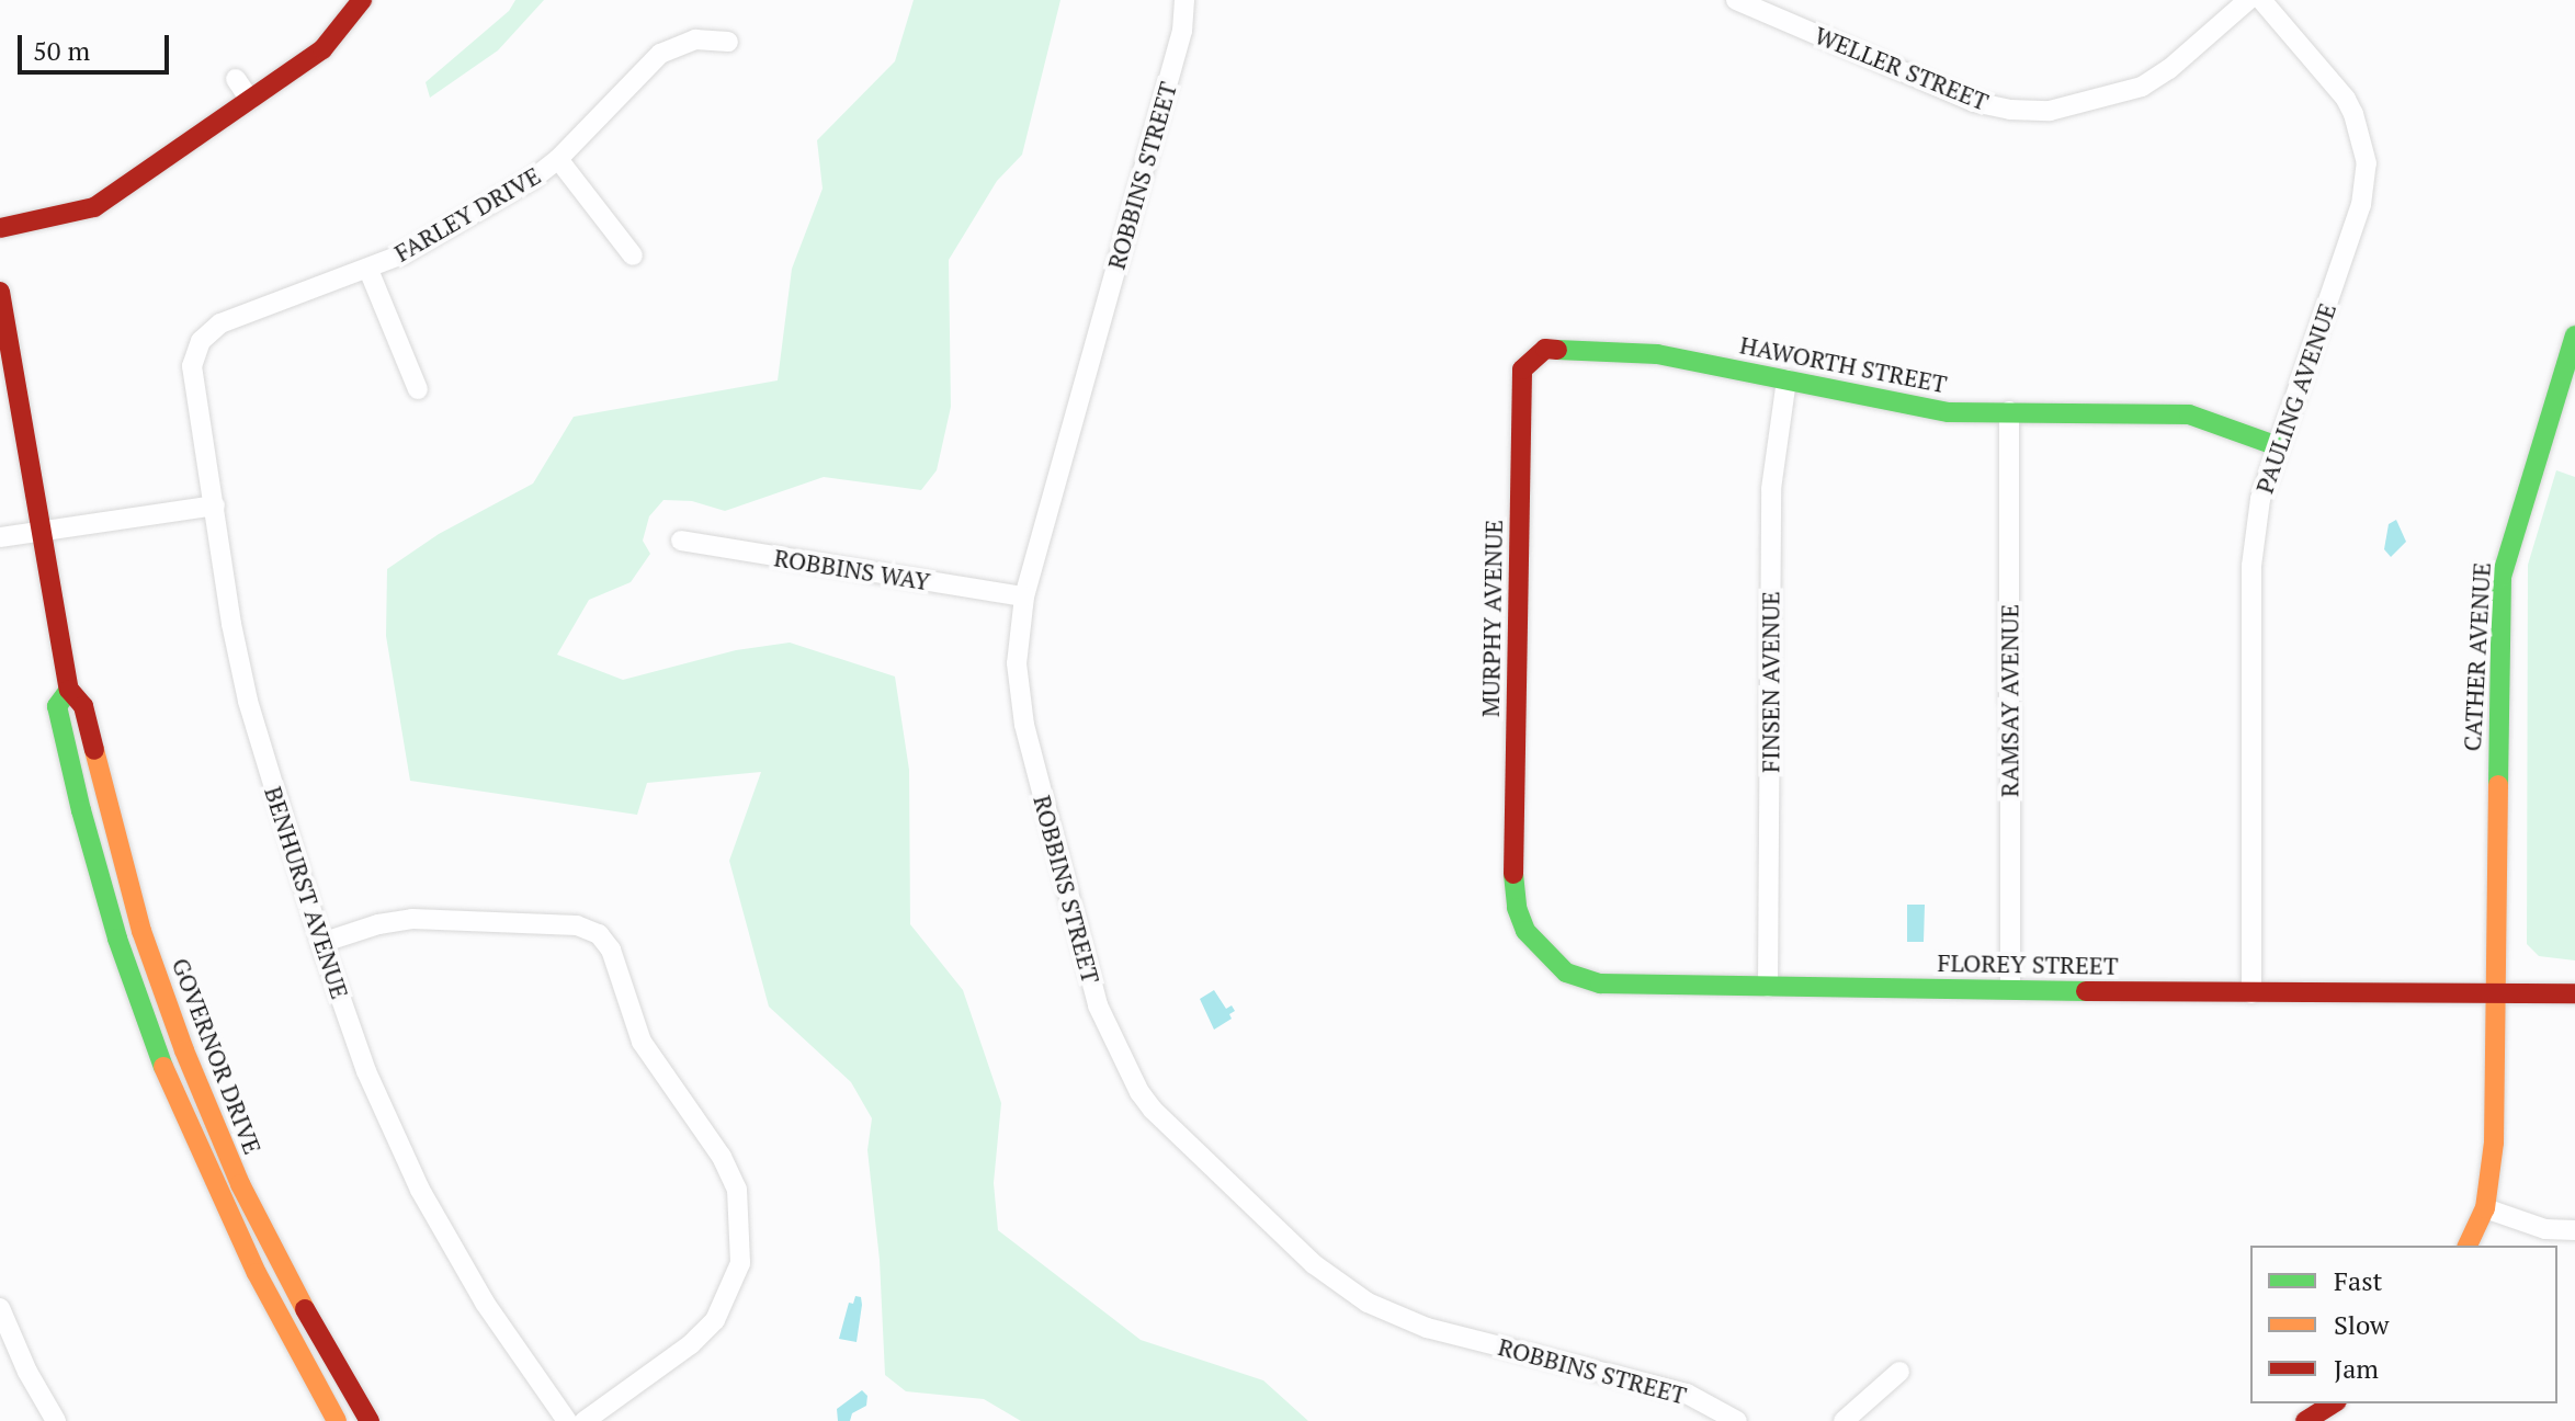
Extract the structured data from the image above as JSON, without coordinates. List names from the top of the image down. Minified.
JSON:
{"streets":{"street":["WELLER STREET","ROBBINS STREET","FARLEY DRIVE","HAWORTH STREET","PAULING AVENUE","ROBBINS WAY","MURPHY AVENUE","CATHER AVENUE","FINSEN AVENUE","RAMSAY AVENUE","BENHURST AVENUE","FLOREY STREET","GOVERNOR DRIVE"]},"crossings":[["ROBBINS STREET","ROBBINS WAY"],["FARLEY DRIVE","BENHURST AVENUE"],["HAWORTH STREET","PAULING AVENUE"],["HAWORTH STREET","MURPHY AVENUE"],["HAWORTH STREET","FINSEN AVENUE"],["HAWORTH STREET","RAMSAY AVENUE"],["PAULING AVENUE","FLOREY STREET"],["MURPHY AVENUE","FLOREY STREET"],["CATHER AVENUE","FLOREY STREET"],["FINSEN AVENUE","FLOREY STREET"],["RAMSAY AVENUE","FLOREY STREET"]],"legend":["Fast","Slow","Jam"],"scale_bar":"50 m"}
